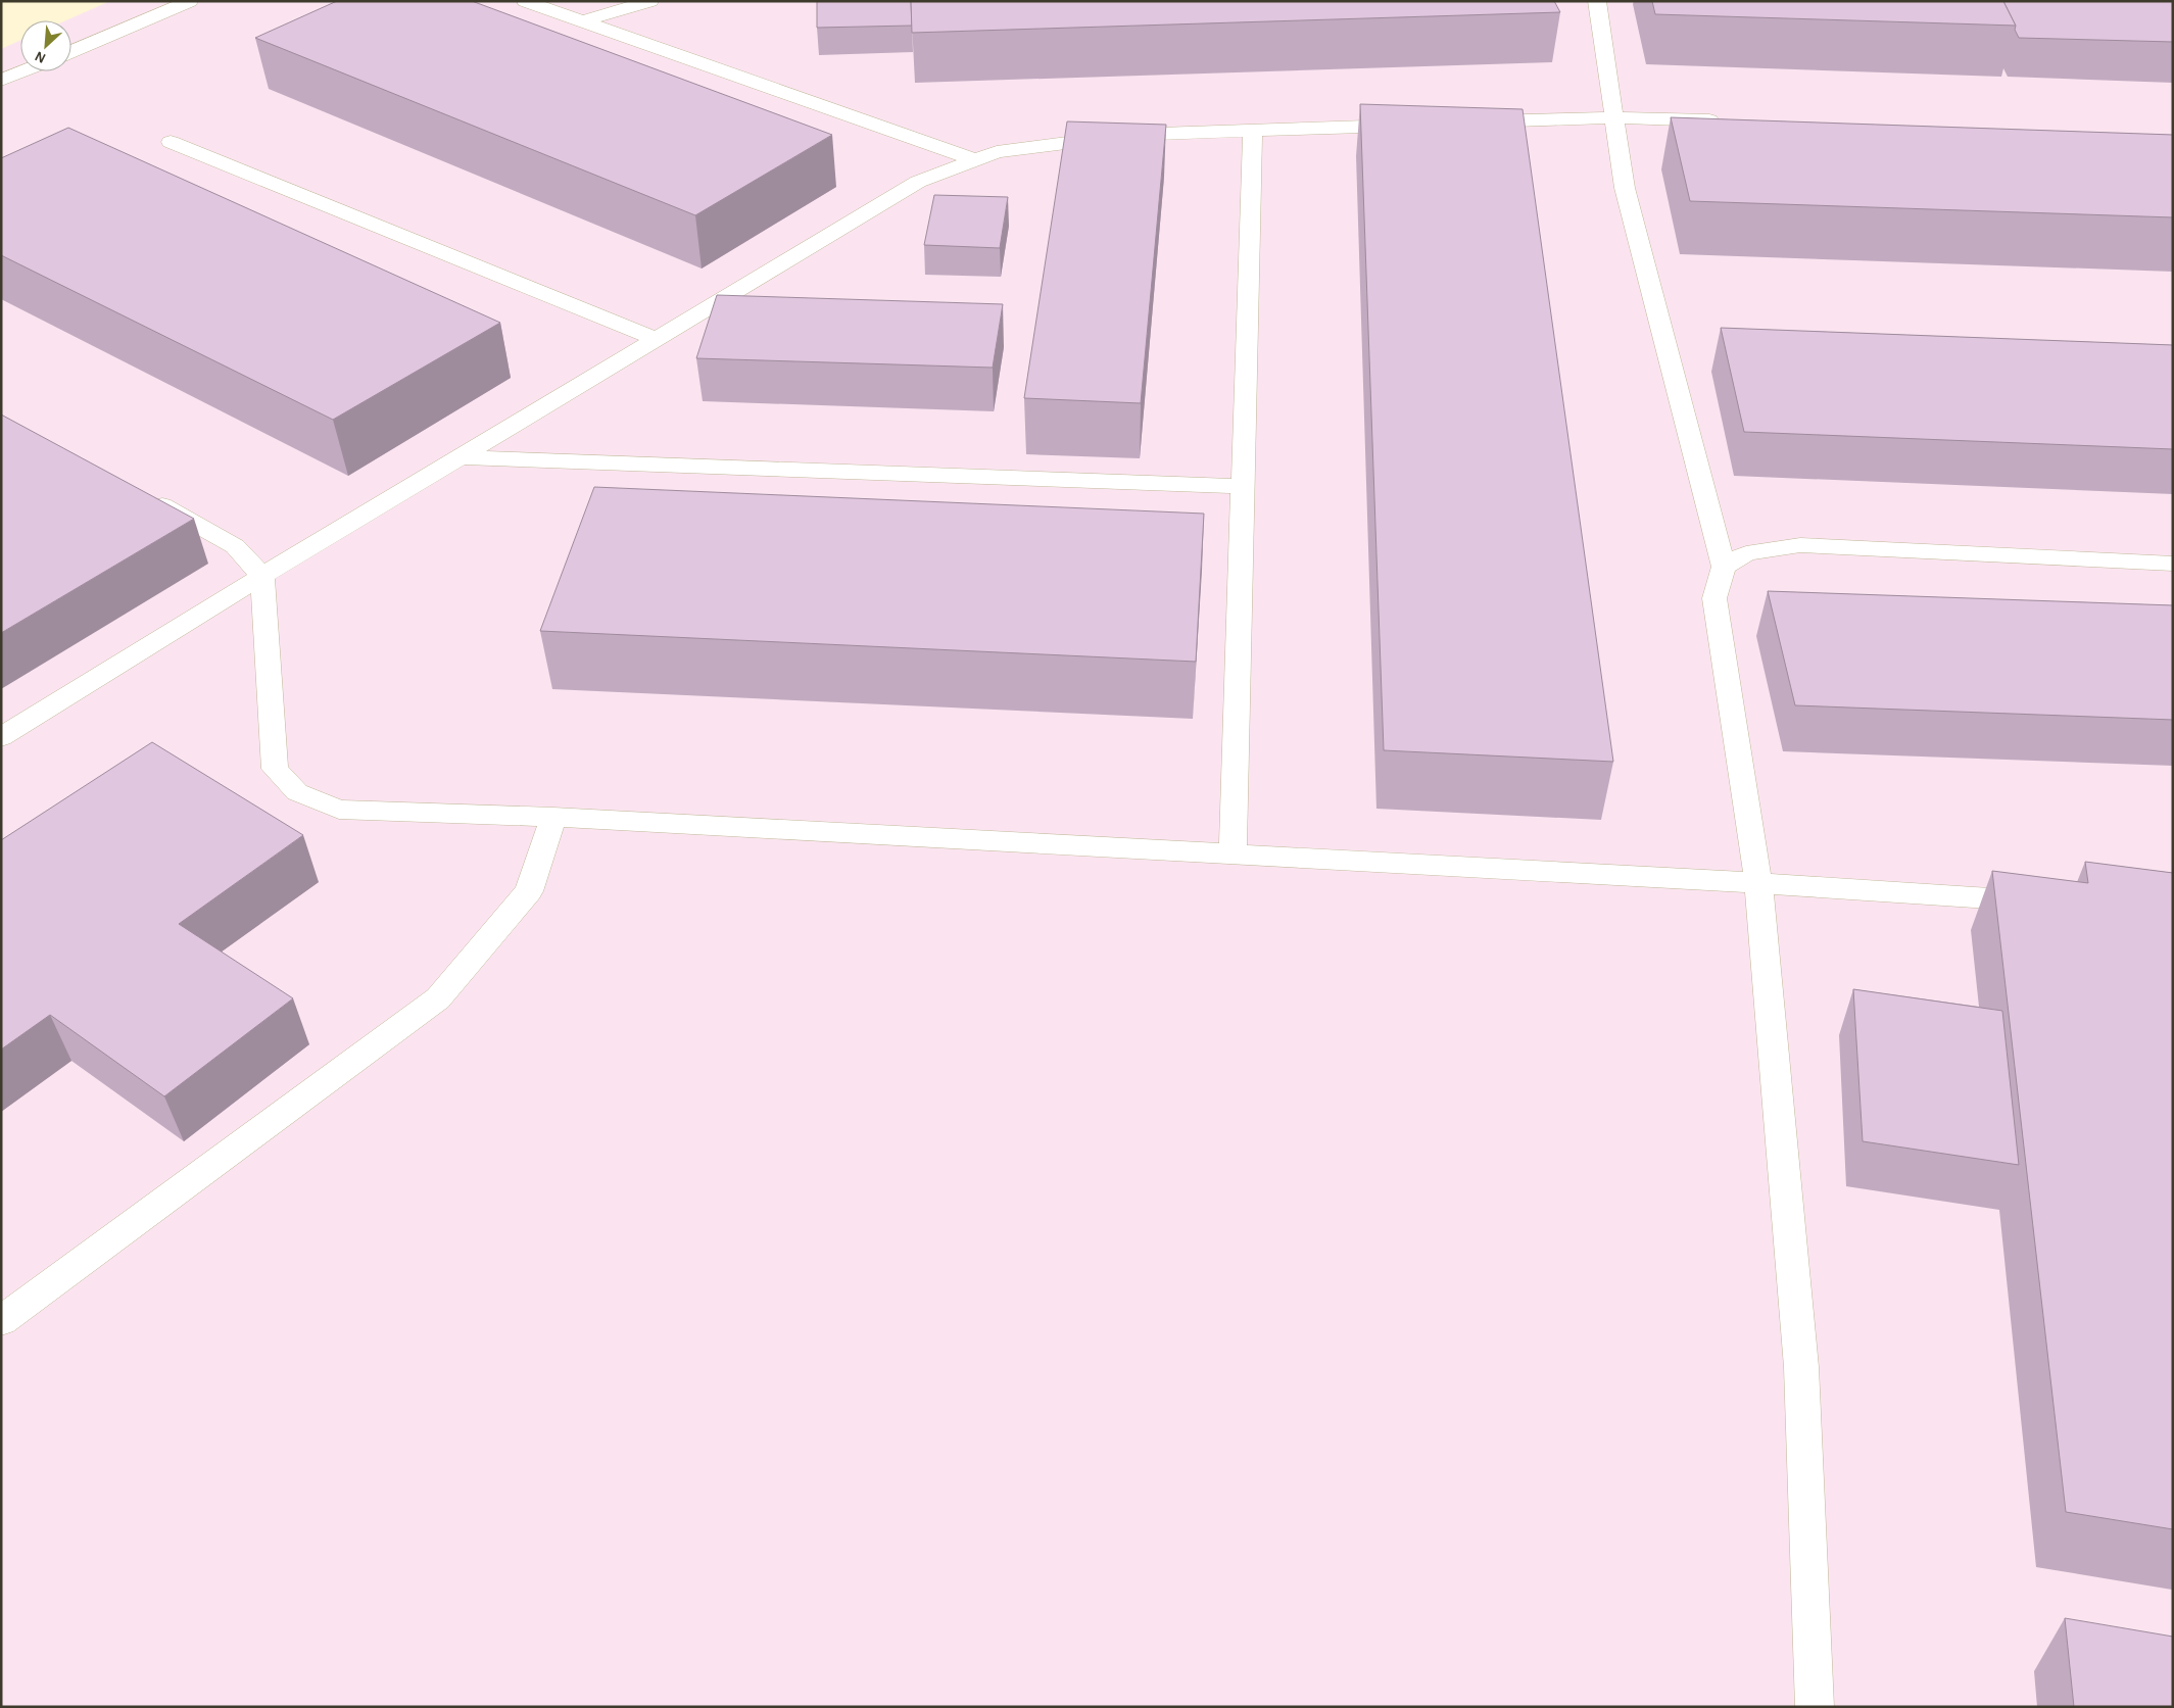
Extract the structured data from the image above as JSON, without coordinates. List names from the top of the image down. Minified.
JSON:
{"north":"bottom left"}
